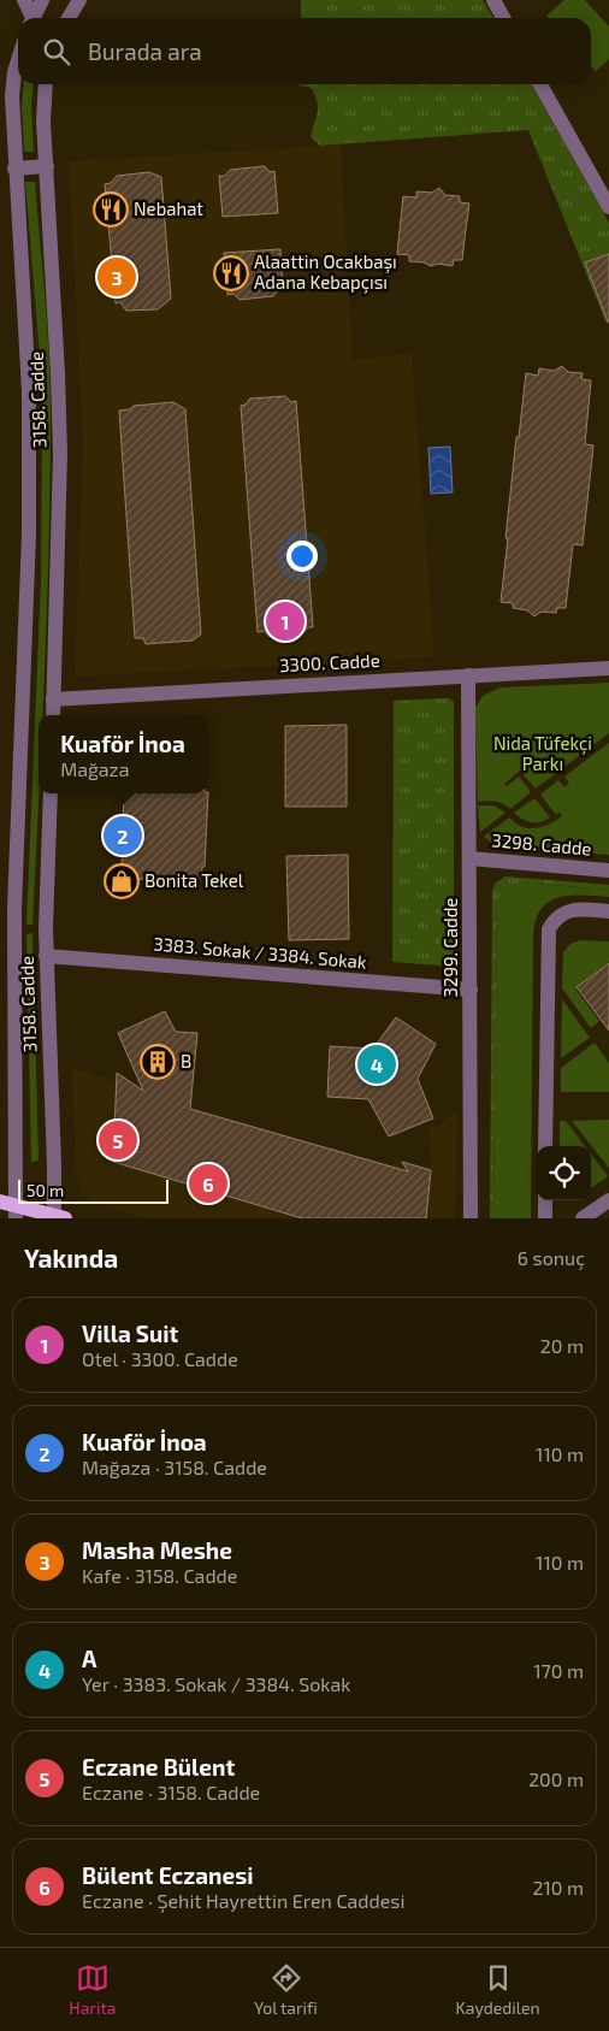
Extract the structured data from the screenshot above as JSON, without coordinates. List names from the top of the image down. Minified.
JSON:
{"streets":{"street":["3158. Cadde","3300. Cadde","3298. Cadde","3299. Cadde","3383. Sokak / 3384. Sokak"]},"crossings":[["3158. Cadde","3300. Cadde"],["3158. Cadde","3383. Sokak / 3384. Sokak"],["3300. Cadde","3299. Cadde"],["3298. Cadde","3299. Cadde"],["3299. Cadde","3383. Sokak / 3384. Sokak"]],"parks":["Nida Tüfekçi Parkı"],"places":{"restaurant":["Nebahat","Alaattin Ocakbaşı Adana Kebapçısı"],"shop":["Bonita Tekel"],"building":["B"]},"scale_bar":"50 m","page":{"search":"Burada ara","pins":["3","1","2","4","5","6"],"popup":["Kuaför İnoa","Mağaza"],"scale":"50 m","heading":["Yakında","6 sonuç"],"list":[{"mark":"1","name":"Villa Suit","note":"Otel · 3300. Cadde","value":"20 m"},{"mark":"2","name":"Kuaför İnoa","note":"Mağaza · 3158. Cadde","value":"110 m"},{"mark":"3","name":"Masha Meshe","note":"Kafe · 3158. Cadde","value":"110 m"},{"mark":"4","name":"A","note":"Yer · 3383. Sokak / 3384. Sokak","value":"170 m"},{"mark":"5","name":"Eczane Bülent","note":"Eczane · 3158. Cadde","value":"200 m"},{"mark":"6","name":"Bülent Eczanesi","note":"Eczane · Şehit Hayrettin Eren Caddesi","value":"210 m"}],"nav":["Harita","Yol tarifi","Kaydedilen"]}}
